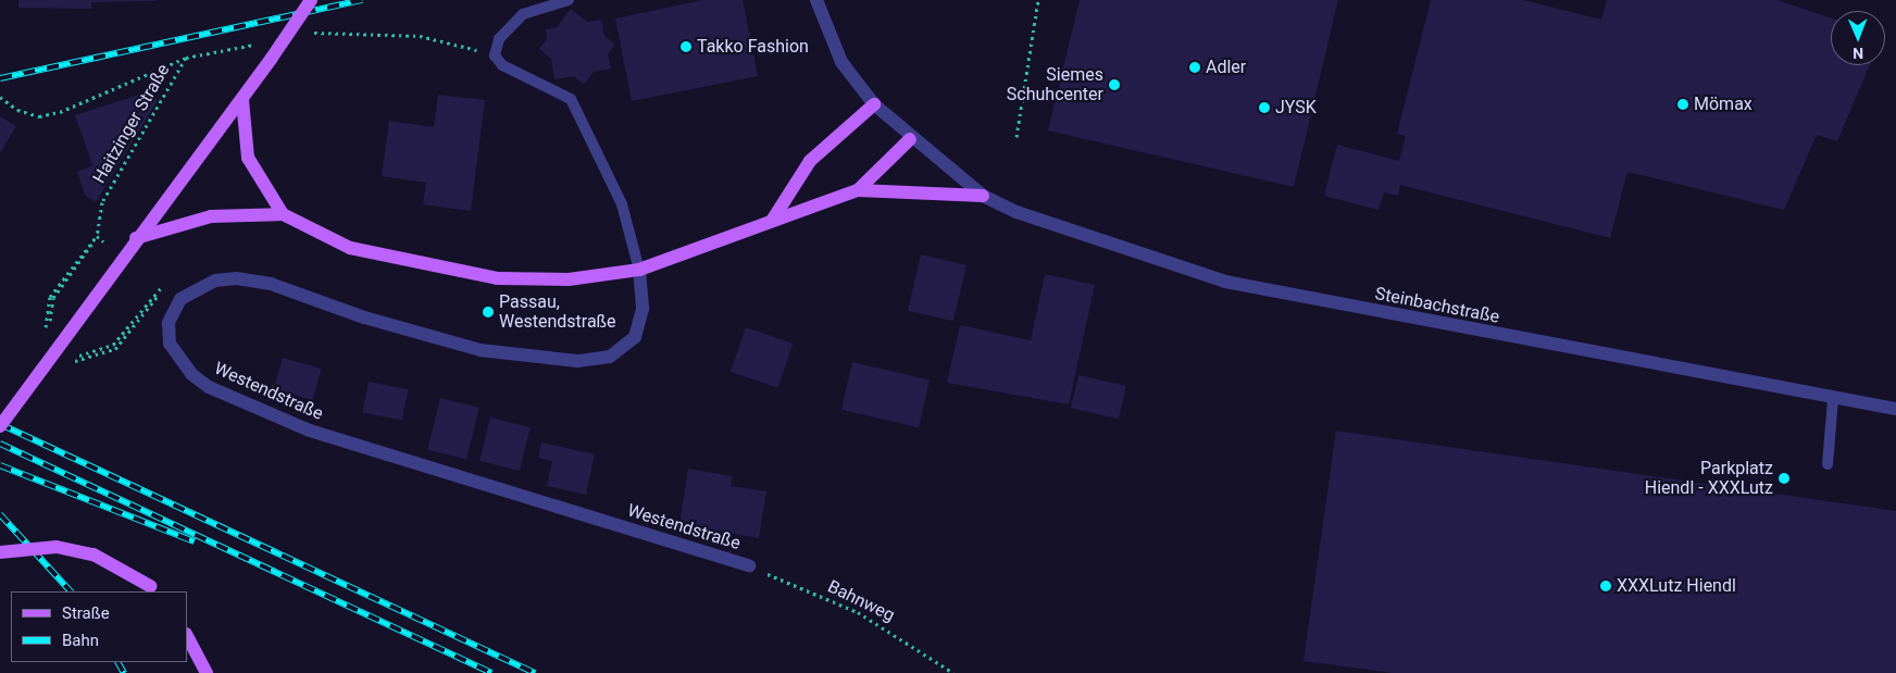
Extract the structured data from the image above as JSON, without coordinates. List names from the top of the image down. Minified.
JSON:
{"streets":{"street":["Steinbachstraße","Westendstraße"],"path":["Haitzinger Straße","Bahnweg"]},"crossings":[["Westendstraße","Bahnweg"]],"places":["Takko Fashion","Adler","Siemes Schuhcenter","Mömax","JYSK","Passau, Westendstraße","Parkplatz Hiendl - XXXLutz","XXXLutz Hiendl"],"legend":["Straße","Bahn"],"north":"bottom"}
